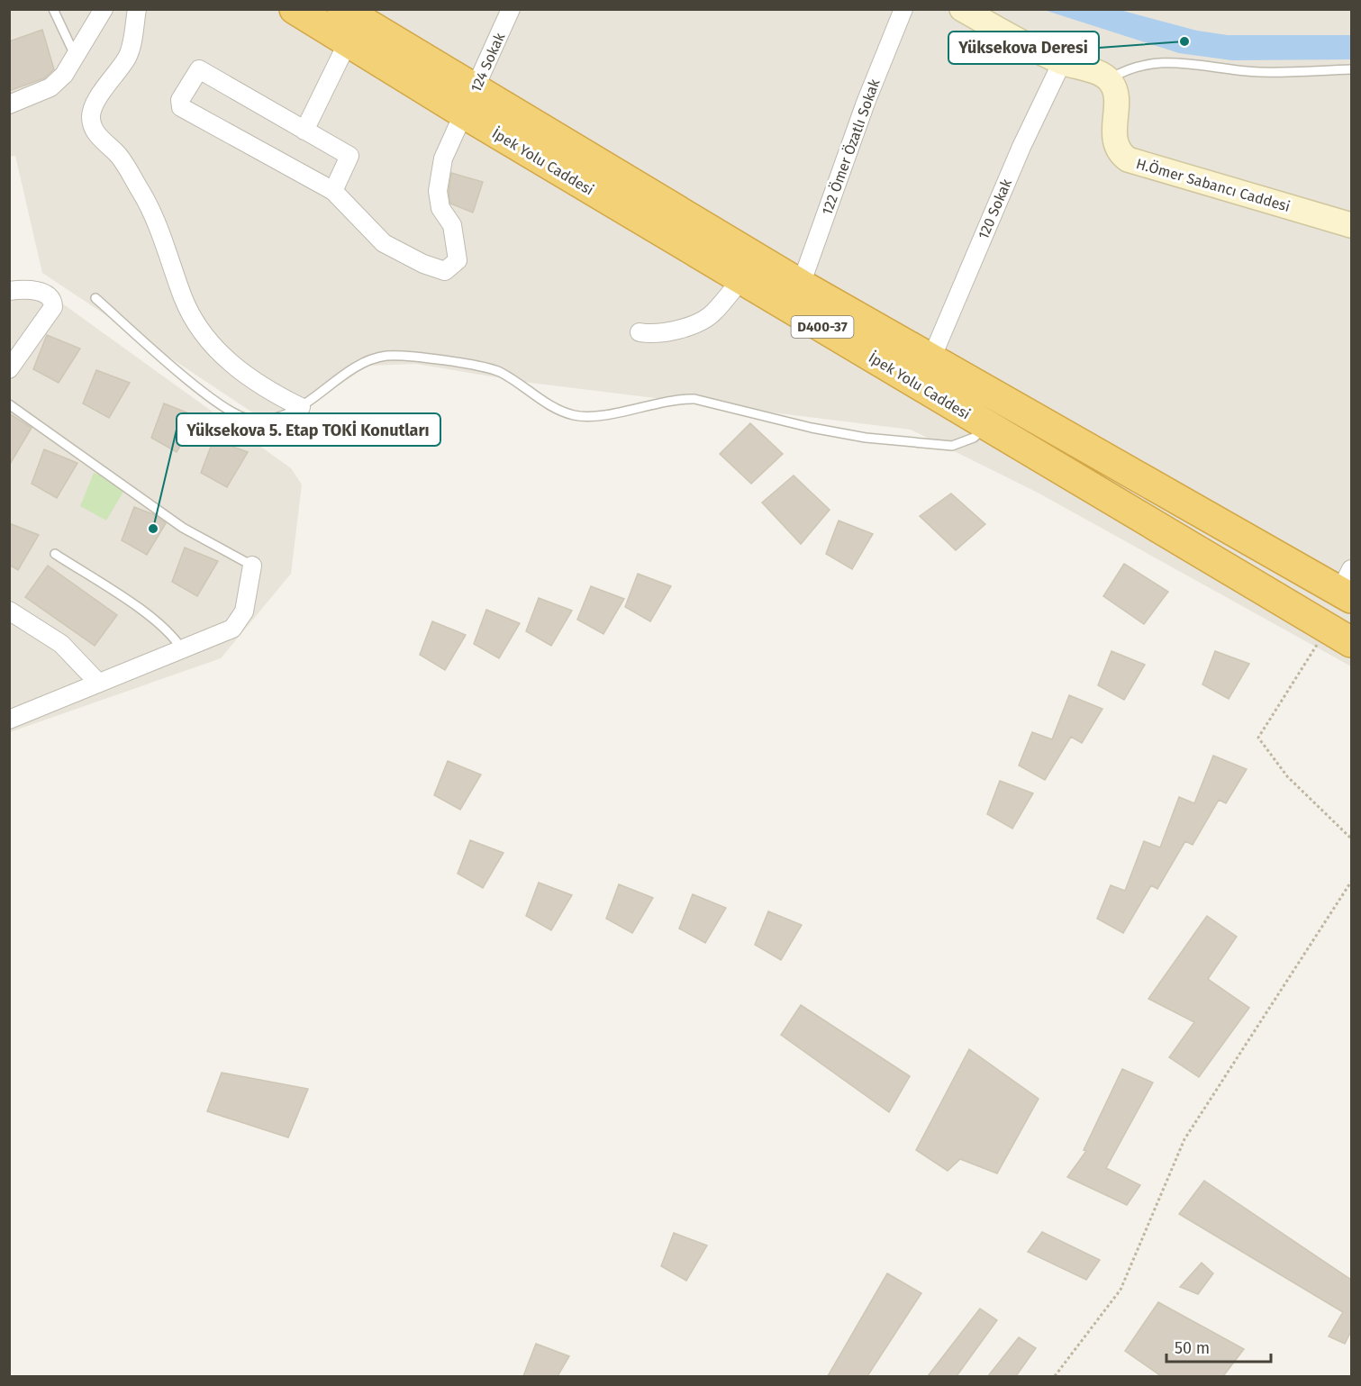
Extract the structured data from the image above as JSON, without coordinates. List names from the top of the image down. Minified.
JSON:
{"streets":{"highway":["İpek Yolu Caddesi","D400-37"],"street":["124 Sokak","122 Ömer Özatlı Sokak","H.Ömer Sabancı Caddesi","120 Sokak"]},"crossings":[["124 Sokak","İpek Yolu Caddesi"],["122 Ömer Özatlı Sokak","İpek Yolu Caddesi"],["İpek Yolu Caddesi","120 Sokak"]],"places":["Yüksekova Deresi","Yüksekova 5. Etap TOKİ Konutları"],"scale_bar":"50 m"}
